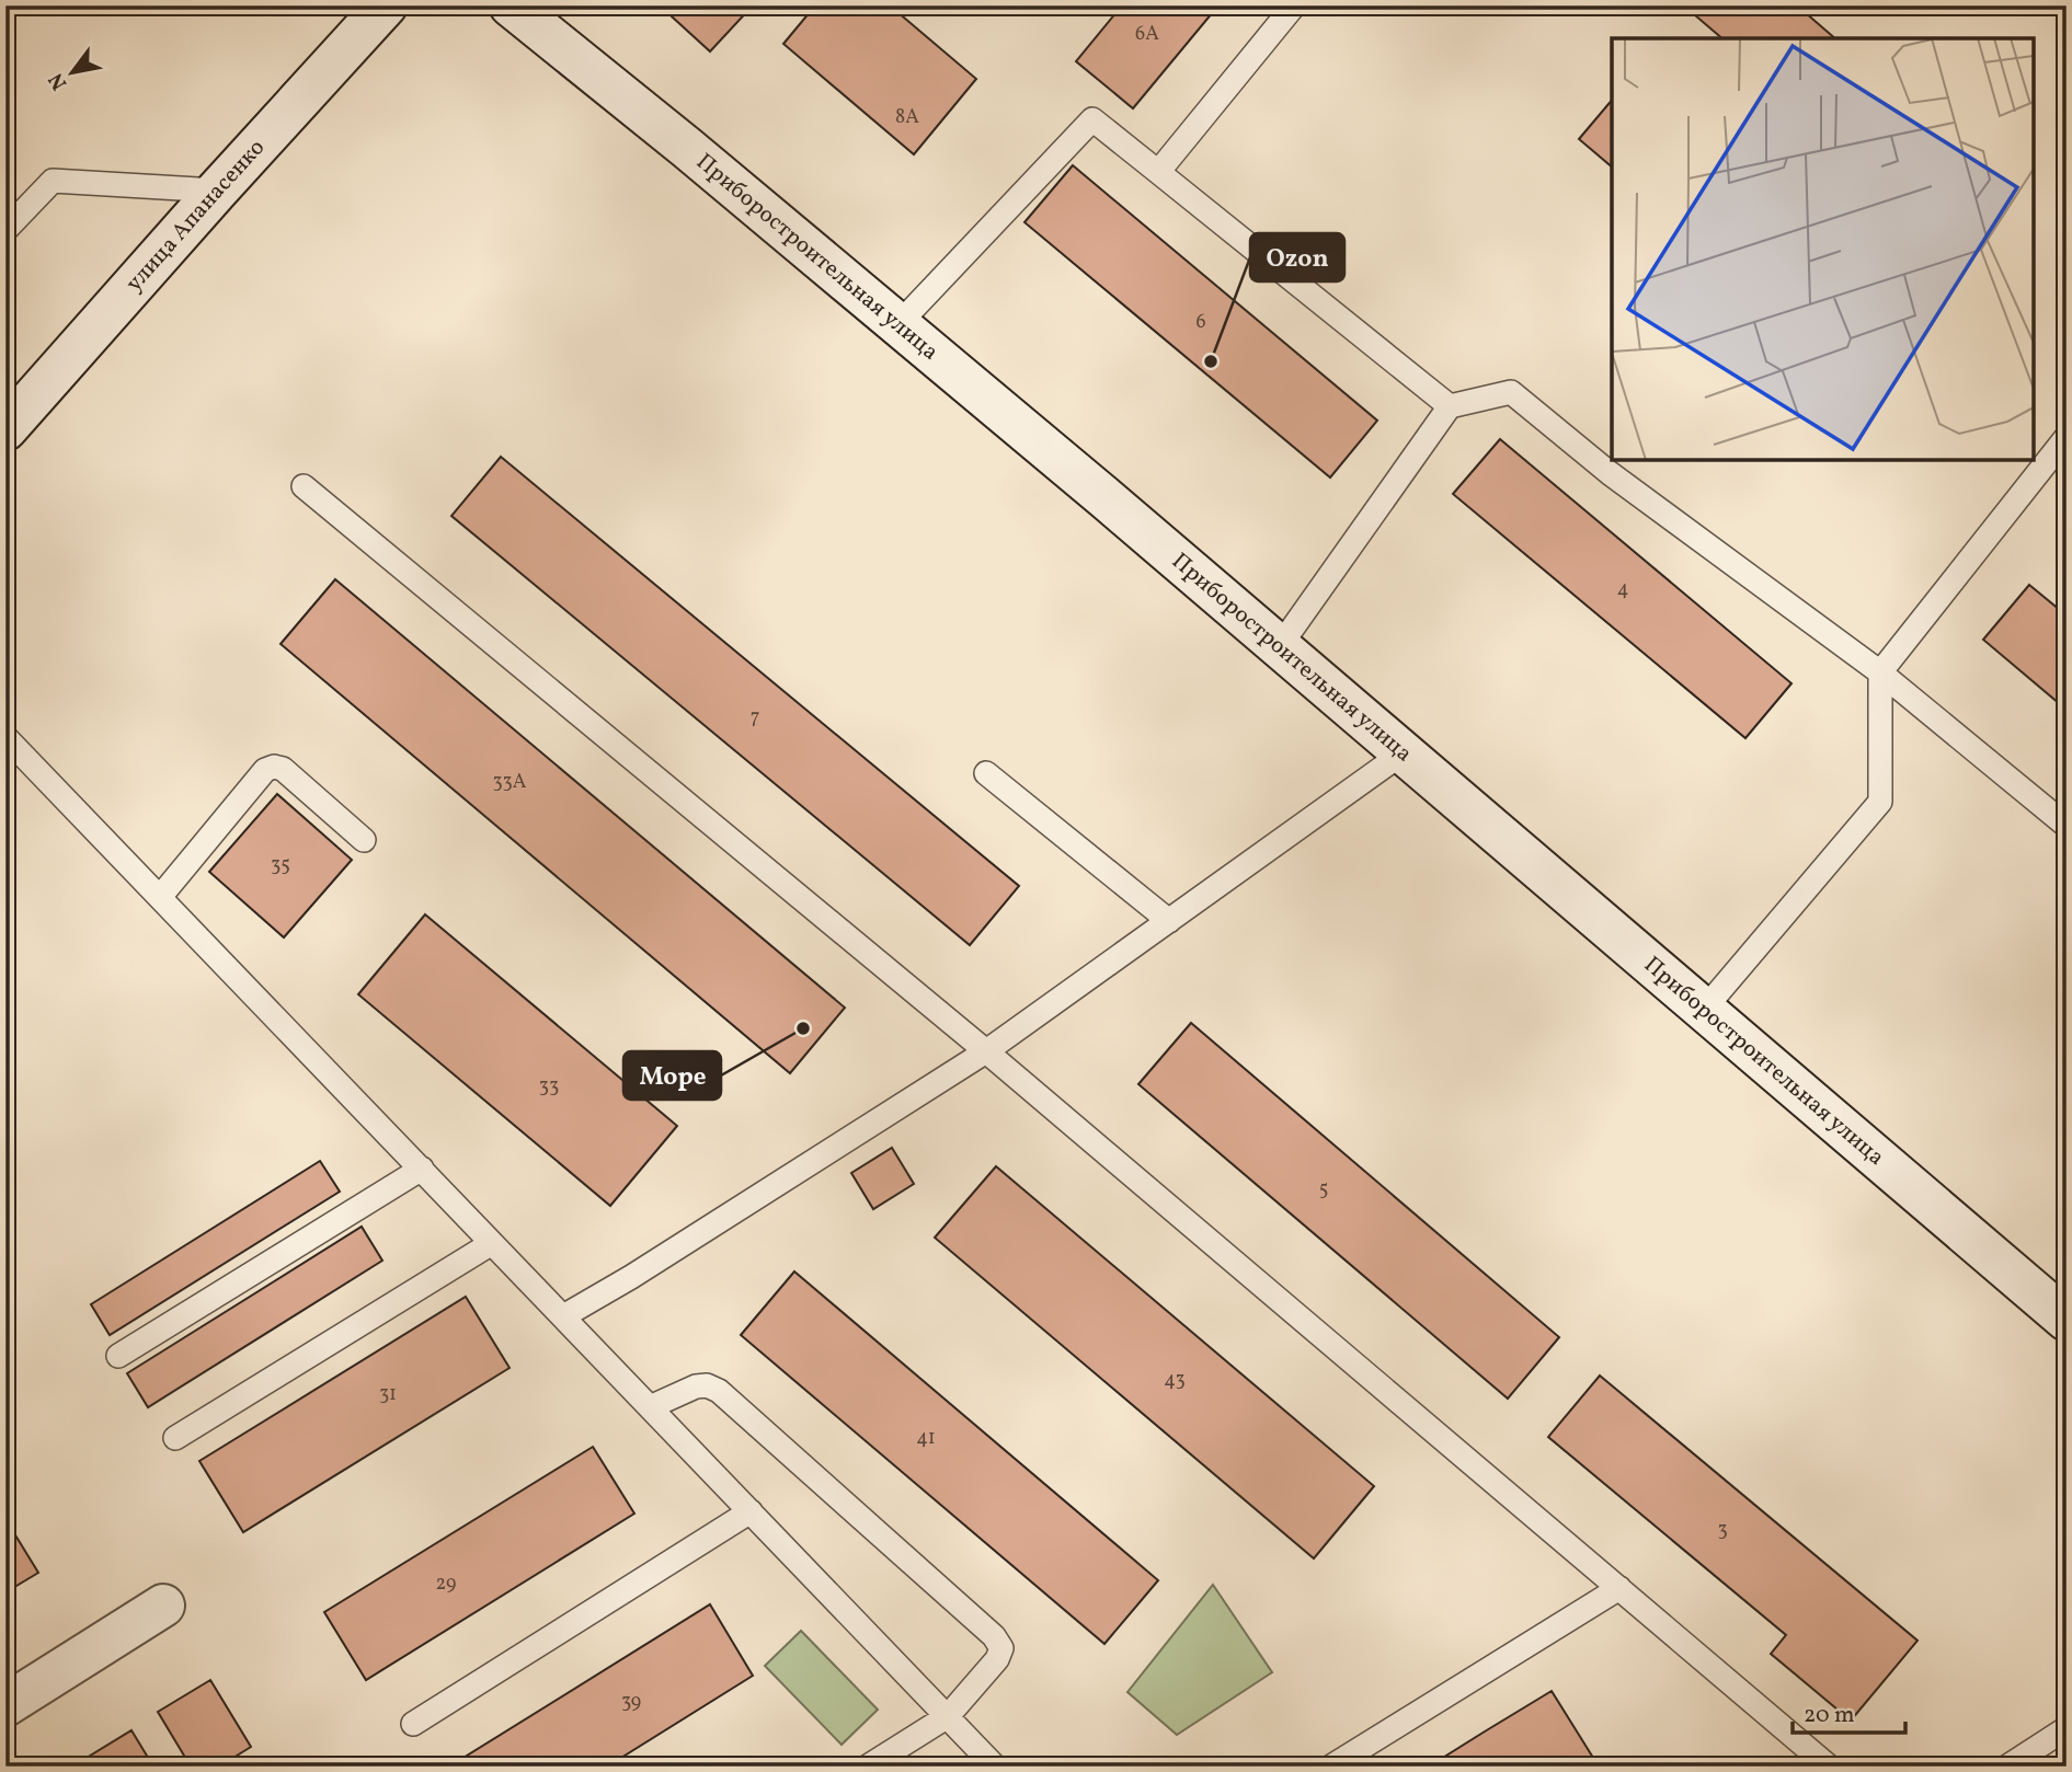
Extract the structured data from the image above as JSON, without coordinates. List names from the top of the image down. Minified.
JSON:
{"streets":{"main road":["улица Апанасенко","Приборостроительная улица"]},"places":["Ozon","Море"],"house_numbers":["6А","8А","6","4","7","33А","35","33","5","43","31","41","3","29","39"],"scale_bar":"20 m","north":"bottom left"}
